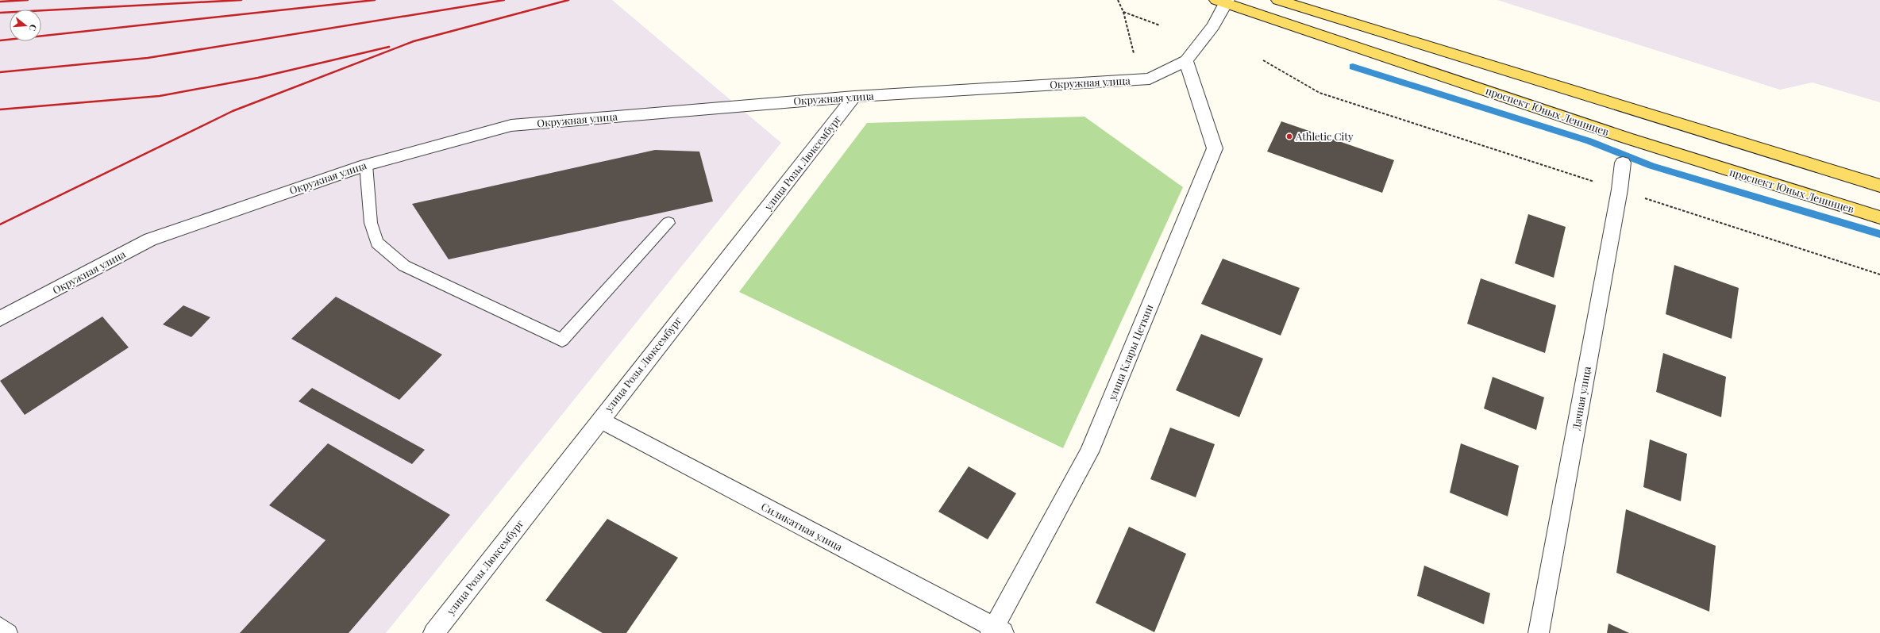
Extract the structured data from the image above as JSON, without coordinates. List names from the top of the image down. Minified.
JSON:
{"streets":{"main road":["проспект Юных Ленинцев"],"street":["Окружная улица","улица Розы Люксембург","улица Клары Цеткин","Дачная улица","Силикатная улица"]},"crossings":[["Окружная улица","улица Розы Люксембург"],["Окружная улица","улица Клары Цеткин"],["улица Розы Люксембург","Силикатная улица"],["улица Клары Цеткин","Силикатная улица"]],"places":["Athletic City"],"north":"right"}
